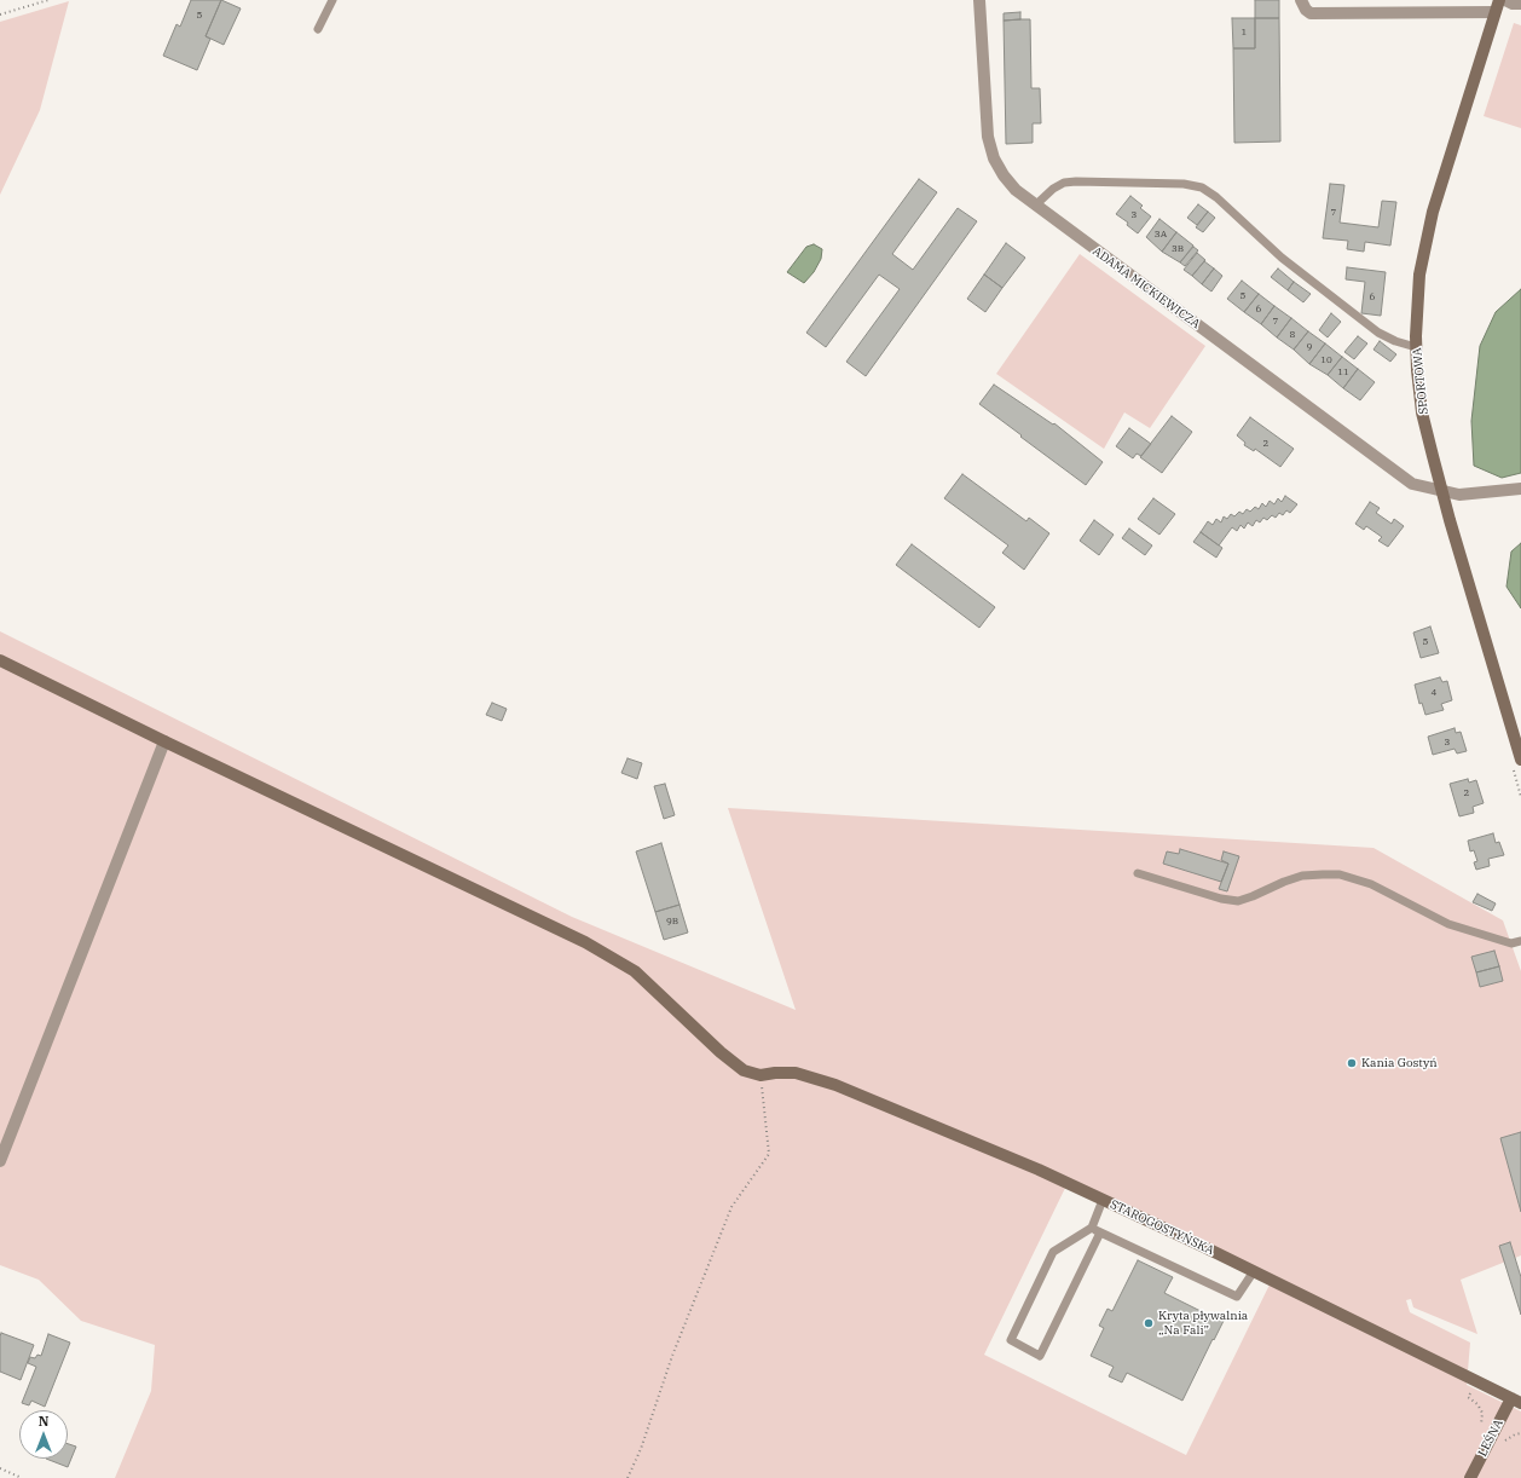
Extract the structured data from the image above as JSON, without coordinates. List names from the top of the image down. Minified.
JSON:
{"streets":{"street":["ADAMA MICKIEWICZA","SPORTOWA","STAROGOSTYŃSKA","LEŚNA"]},"crossings":[["ADAMA MICKIEWICZA","SPORTOWA"],["STAROGOSTYŃSKA","LEŚNA"]],"places":["Kania Gostyń","Kryta pływalnia „Na Fali”"],"house_numbers":["5","1","7","3","3A","3B","5","6","6","7","8","9","10","11","2","5","4","3","2","9B"],"north":"top"}
